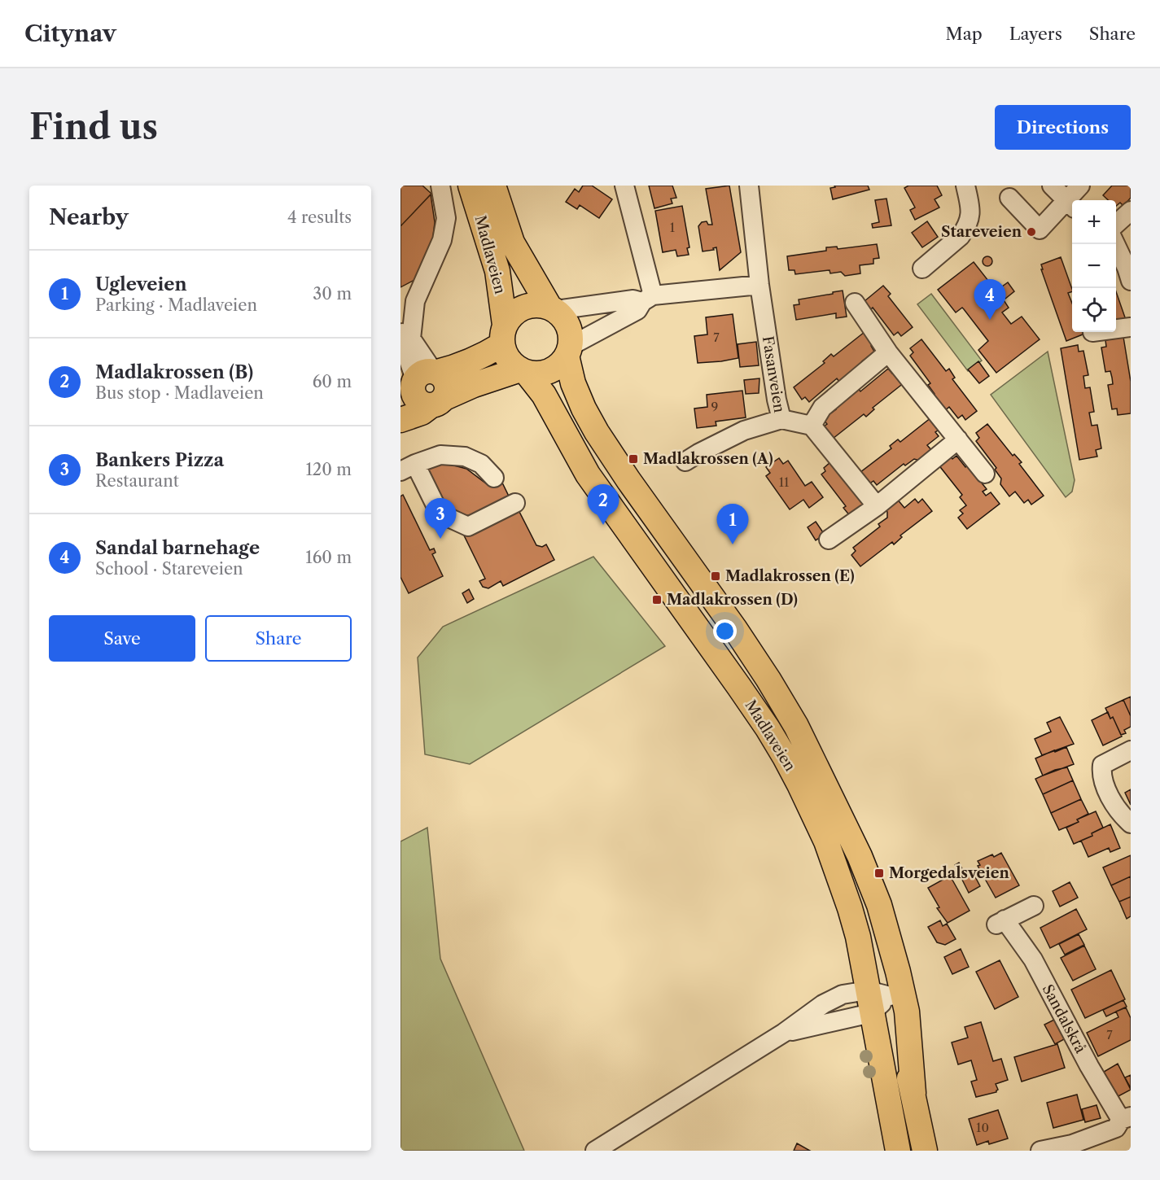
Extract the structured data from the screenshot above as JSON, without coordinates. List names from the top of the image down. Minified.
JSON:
{"streets":{"main road":["Madlaveien"],"street":["Fasanveien","Sandalskrå"]},"places":{"other":["Stareveien"],"transit":["Madlakrossen (A)","Madlakrossen (E)","Madlakrossen (D)","Morgedalsveien"]},"house_numbers":["1","7","9","11","7","10"],"page":{"header":"Citynav","nav":["Map","Layers","Share"],"buttons":["Directions",["Save","Share"]],"title":"Find us","heading":["Nearby","4 results"],"map_buttons":["+","−"],"list":[{"mark":"1","name":"Ugleveien","note":"Parking · Madlaveien","value":"30 m"},{"mark":"2","name":"Madlakrossen (B)","note":"Bus stop · Madlaveien","value":"60 m"},{"mark":"3","name":"Bankers Pizza","note":"Restaurant","value":"120 m"},{"mark":"4","name":"Sandal barnehage","note":"School · Stareveien","value":"160 m"}],"pins":["4","2","3","1"]}}
